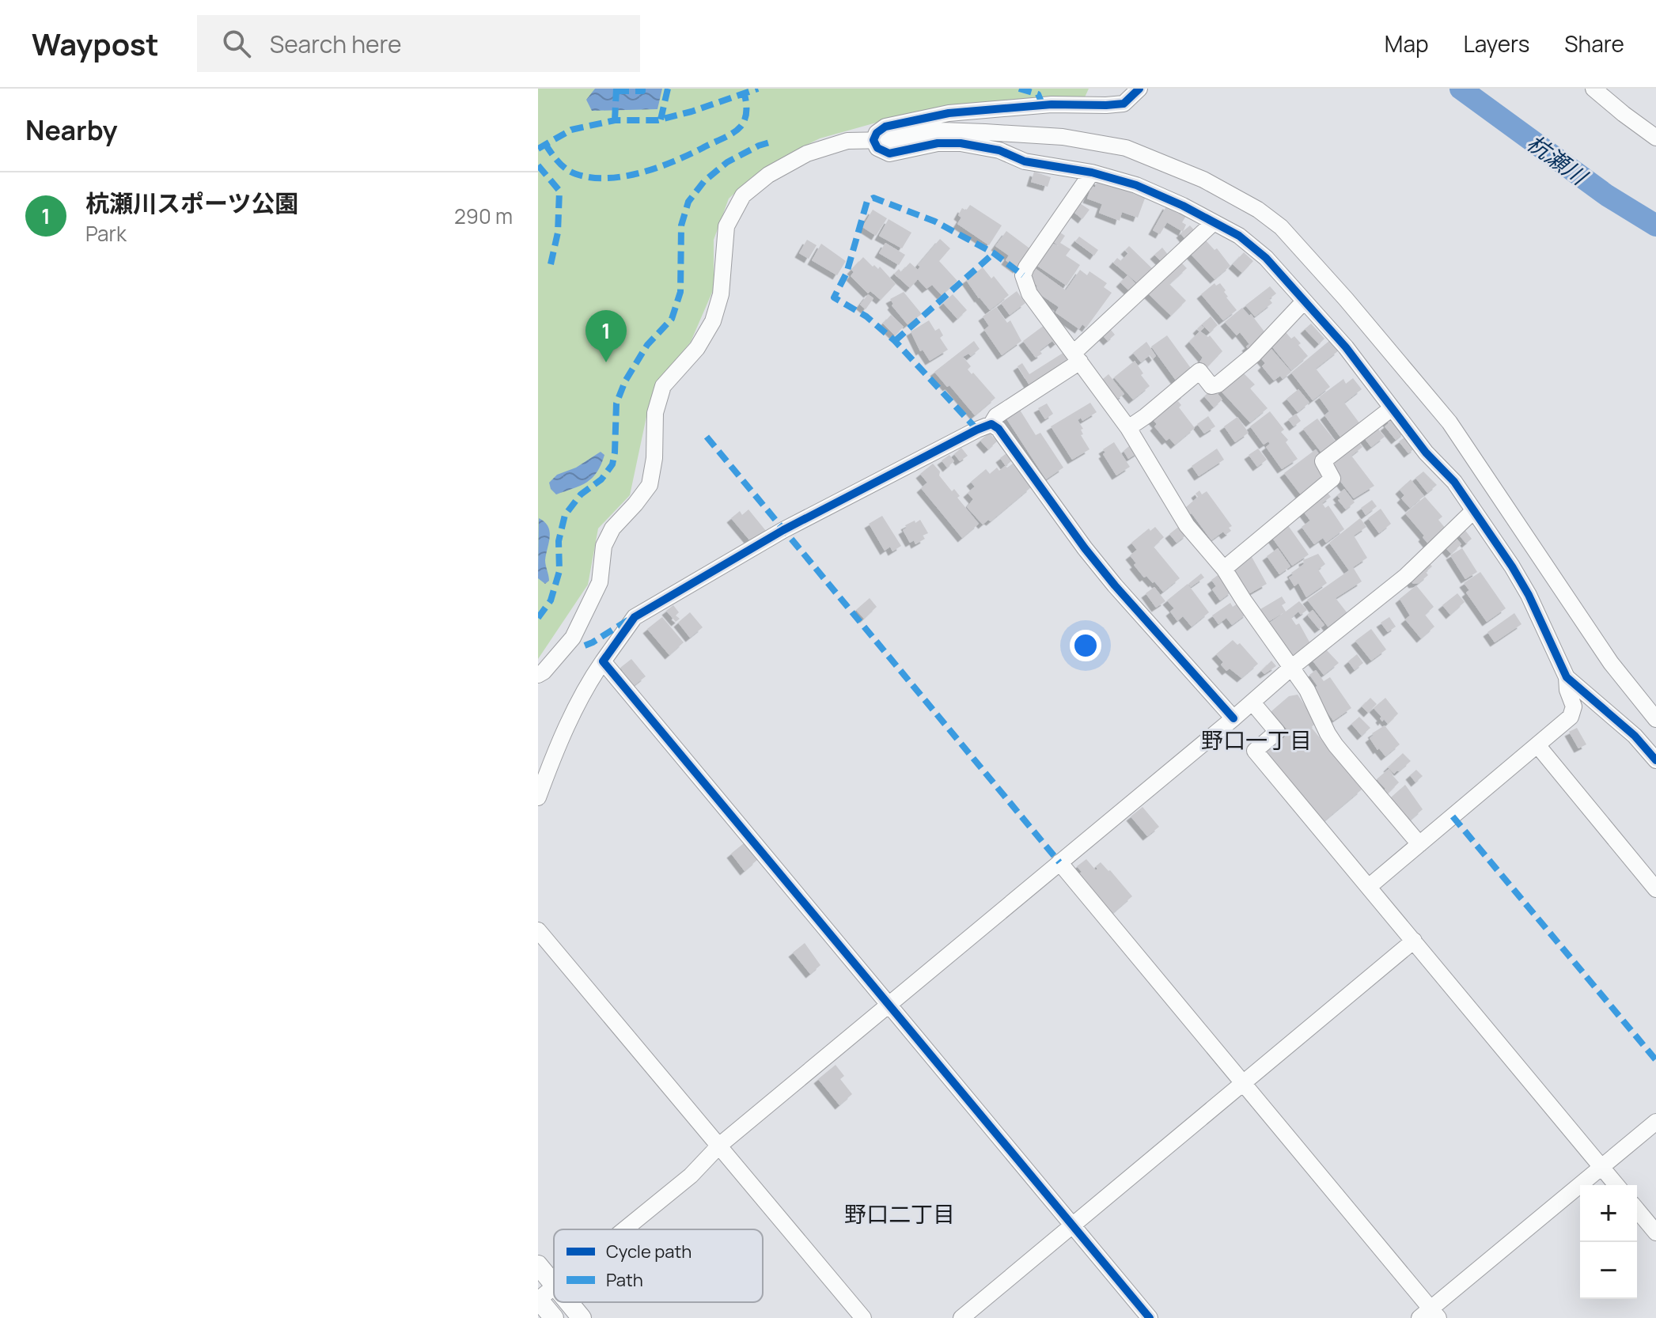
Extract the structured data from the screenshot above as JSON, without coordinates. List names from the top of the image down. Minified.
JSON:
{"districts":["野口一丁目","野口二丁目"],"water":["杭瀬川"],"legend":["Cycle path","Path"],"page":{"header":"Waypost","search":"Search here","nav":["Map","Layers","Share"],"heading":"Nearby","list":[{"mark":"1","name":"杭瀬川スポーツ公園","note":"Park","value":"290 m"}],"pins":"1","map_buttons":["+","−"]}}
